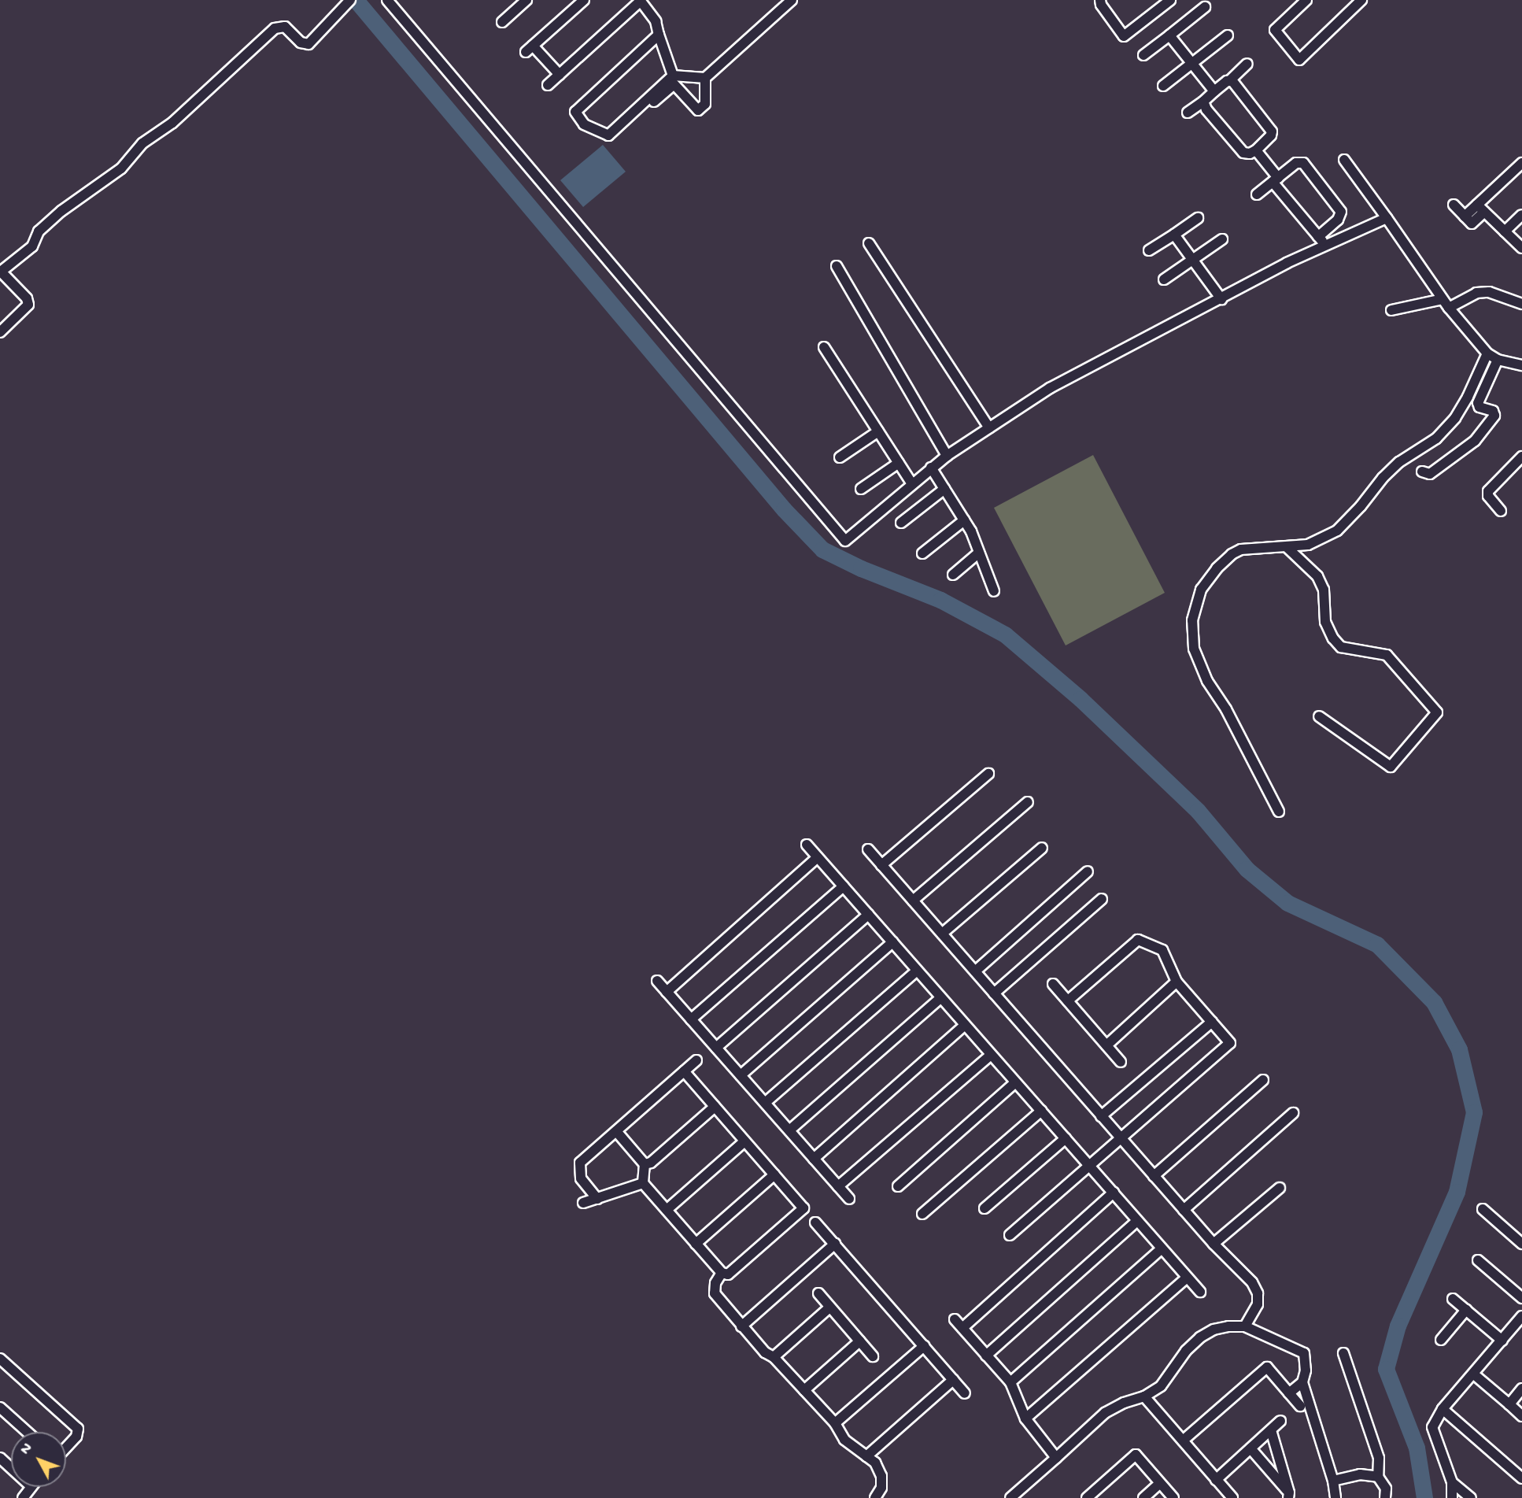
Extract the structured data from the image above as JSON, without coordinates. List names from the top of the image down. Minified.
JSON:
{"north":"top left"}
